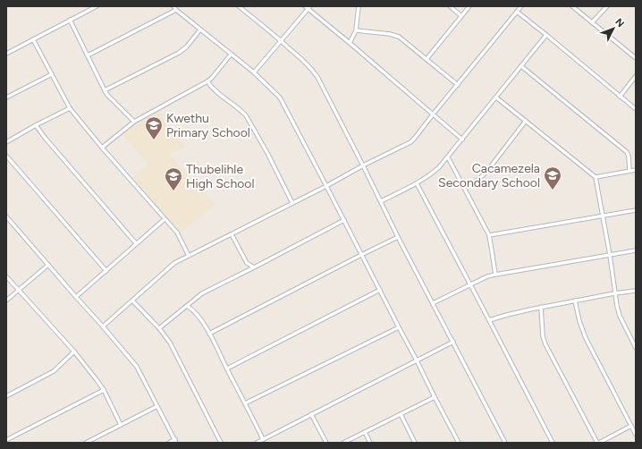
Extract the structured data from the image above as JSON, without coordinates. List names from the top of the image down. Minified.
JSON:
{"places":{"school or university":["Kwethu Primary School","Cacamezela Secondary School","Thubelihle High School"]},"north":"top right"}
